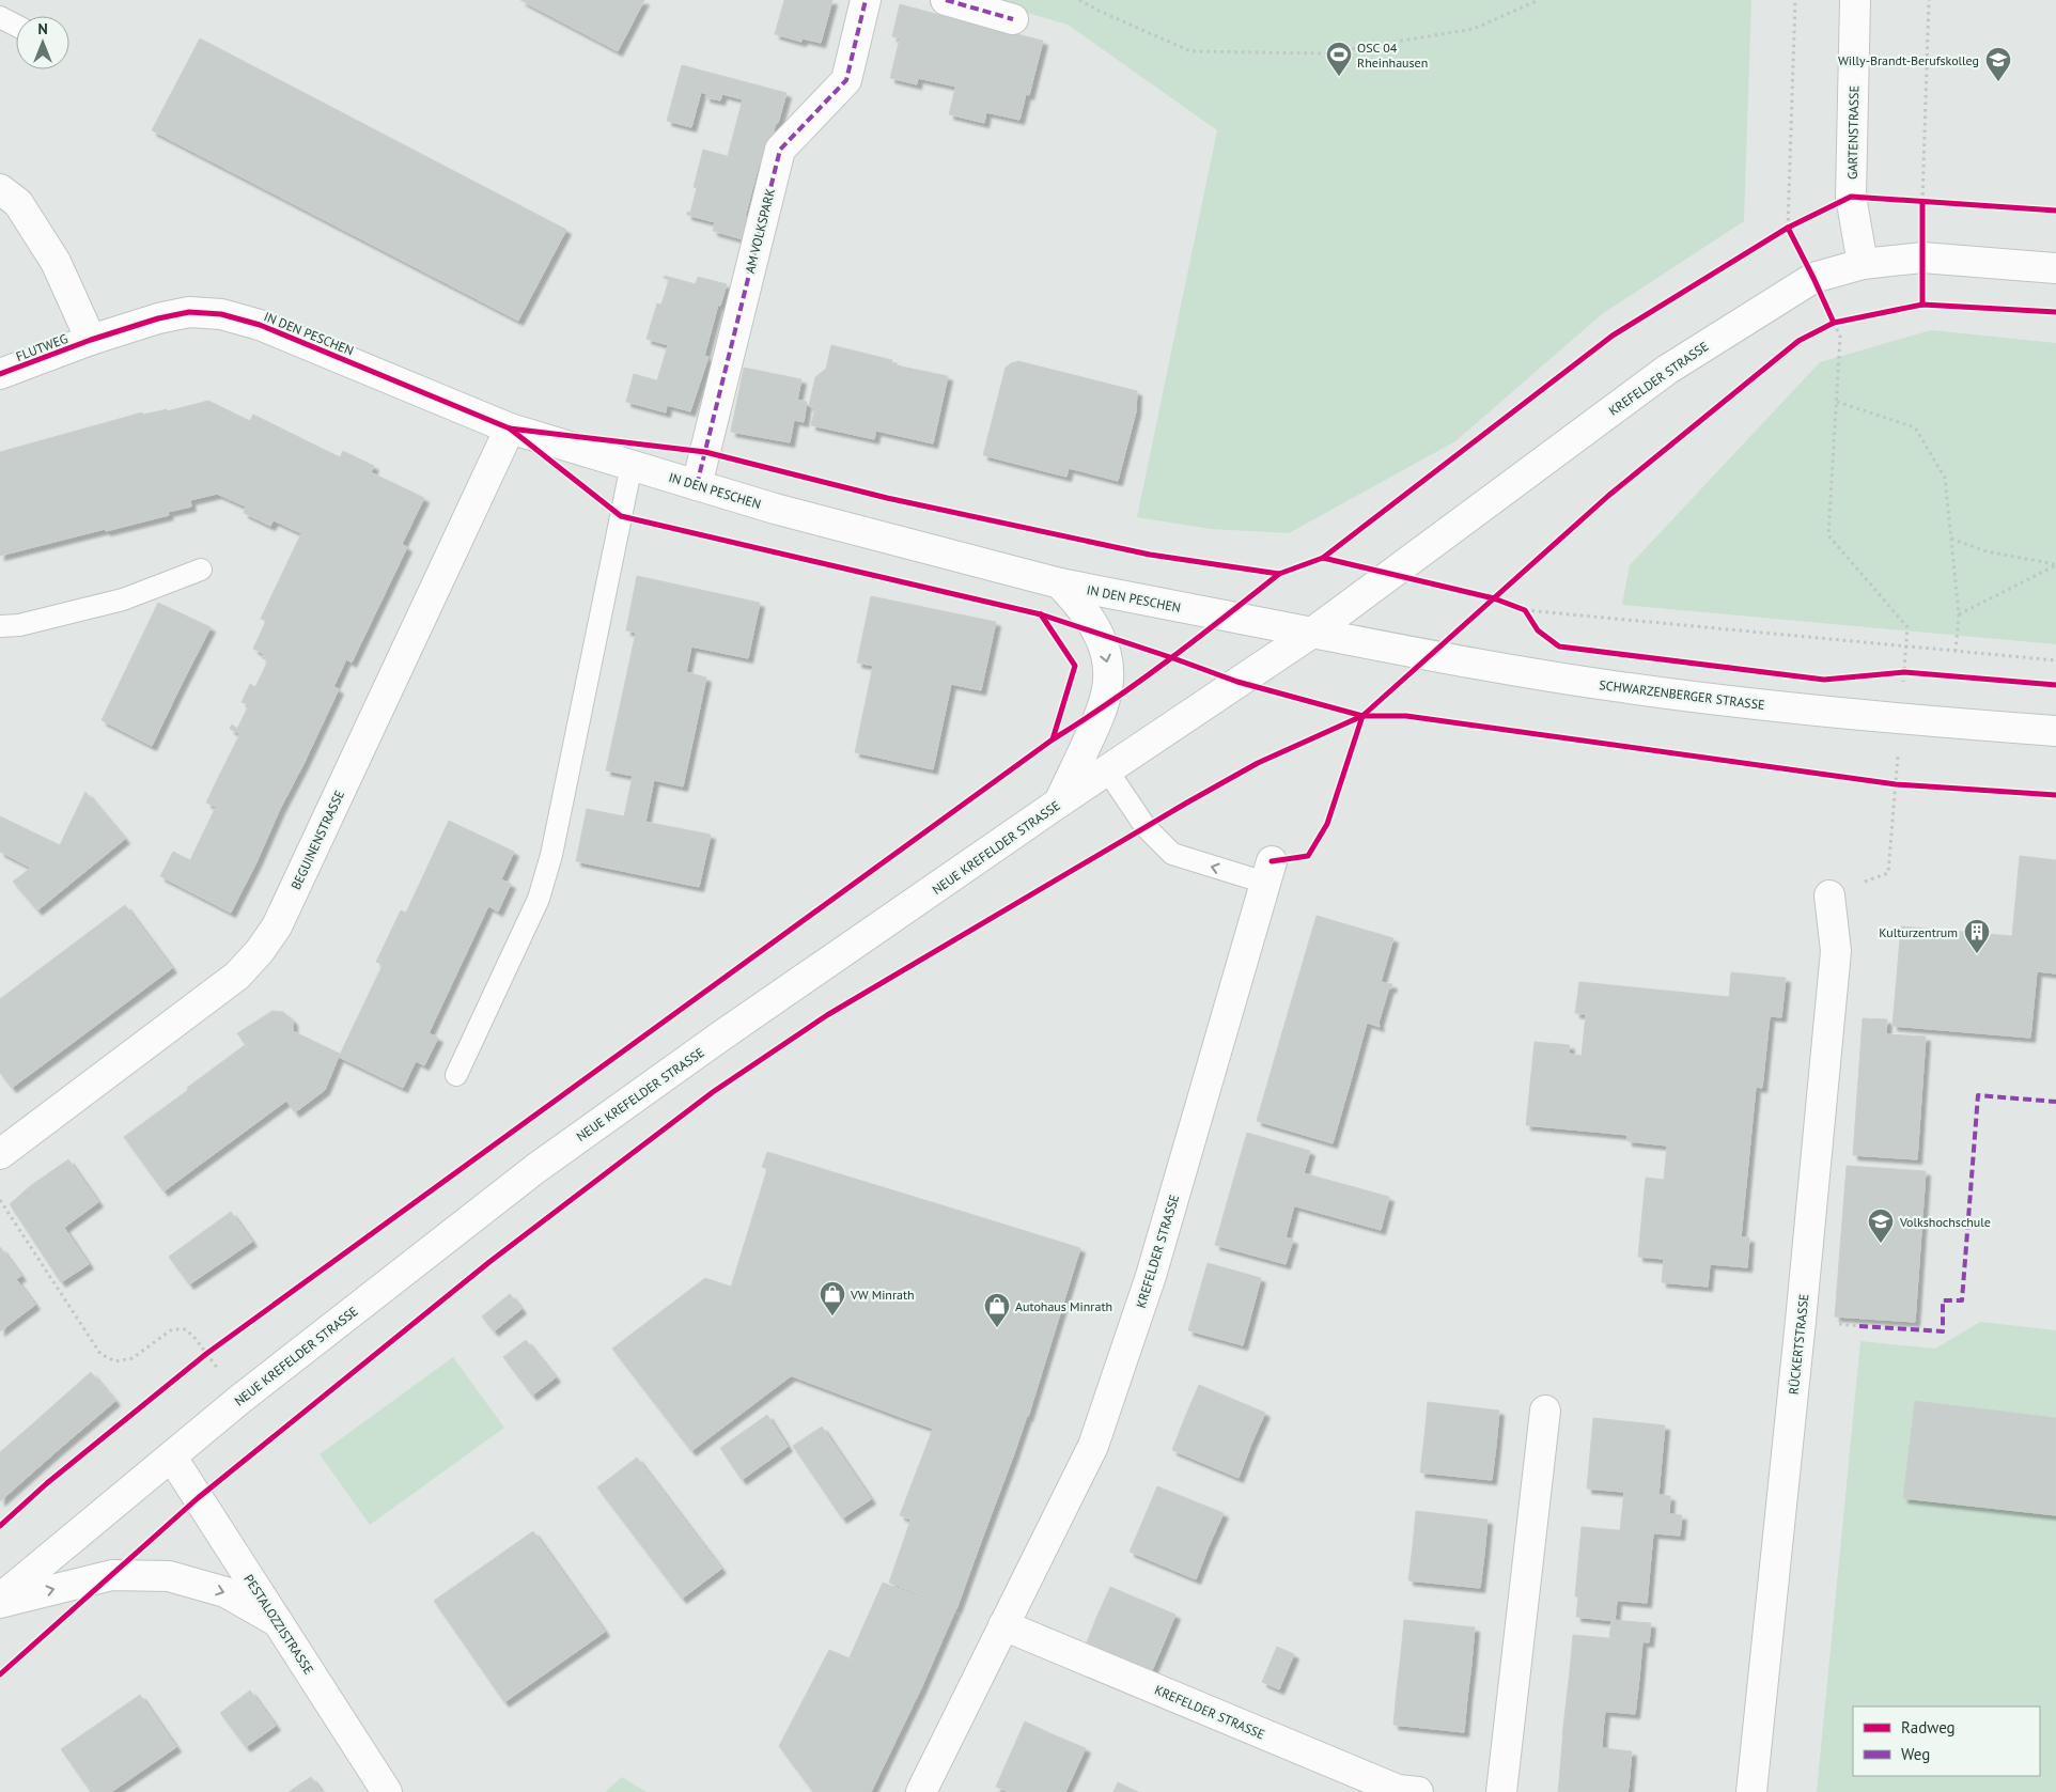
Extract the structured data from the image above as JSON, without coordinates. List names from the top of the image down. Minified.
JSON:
{"streets":{"street":["GARTENSTRASSE","AM VOLKSPARK","IN DEN PESCHEN","FLUTWEG","KREFELDER STRASSE","SCHWARZENBERGER STRASSE","BEGUINENSTRASSE","NEUE KREFELDER STRASSE","RÜCKERTSTRASSE","PESTALOZZISTRASSE"]},"crossings":[["GARTENSTRASSE","KREFELDER STRASSE"],["AM VOLKSPARK","IN DEN PESCHEN"],["IN DEN PESCHEN","FLUTWEG"],["IN DEN PESCHEN","KREFELDER STRASSE"],["IN DEN PESCHEN","SCHWARZENBERGER STRASSE"],["IN DEN PESCHEN","BEGUINENSTRASSE"],["IN DEN PESCHEN","NEUE KREFELDER STRASSE"],["KREFELDER STRASSE","SCHWARZENBERGER STRASSE"],["KREFELDER STRASSE","NEUE KREFELDER STRASSE"],["SCHWARZENBERGER STRASSE","NEUE KREFELDER STRASSE"],["NEUE KREFELDER STRASSE","PESTALOZZISTRASSE"]],"places":{"sports":["OSC 04 Rheinhausen"],"school or university":["Willy-Brandt-Berufskolleg","Volkshochschule"],"building":["Kulturzentrum"],"shop":["VW Minrath","Autohaus Minrath"]},"legend":["Radweg","Weg"],"north":"top"}
